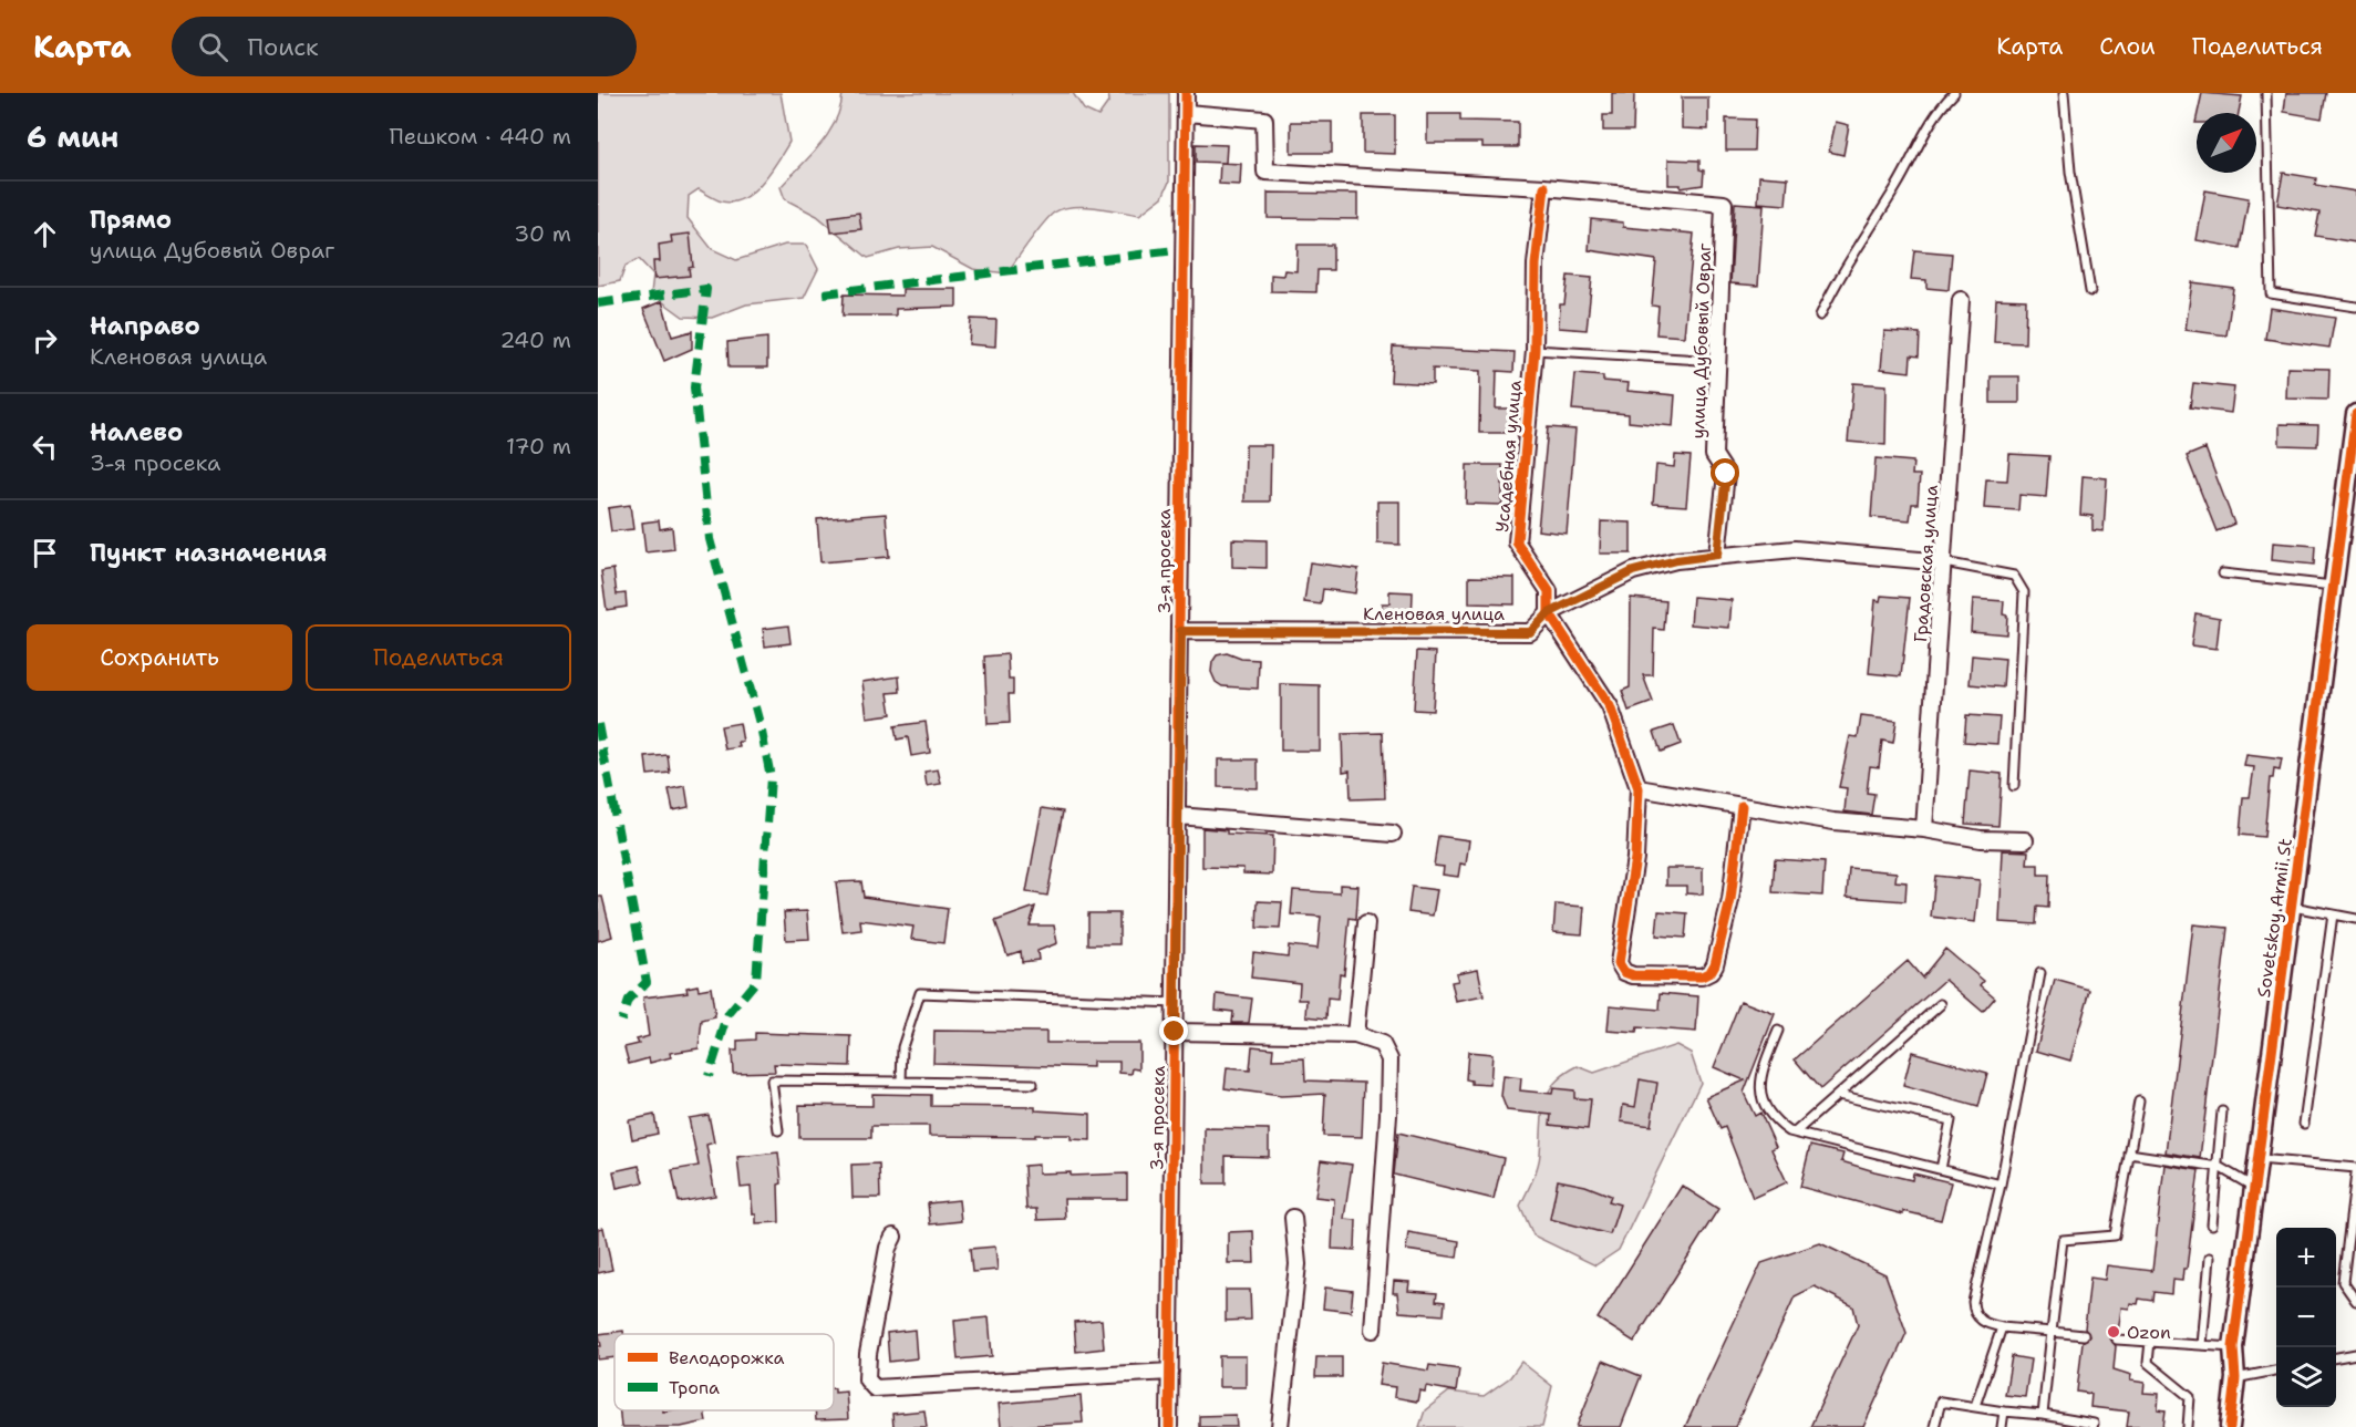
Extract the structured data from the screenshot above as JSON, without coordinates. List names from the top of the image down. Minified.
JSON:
{"streets":{"street":["улица Дубовый Овраг","Усадебная улица","3-я просека","Градовская улица","Кленовая улица","Sovetskoy Armii St"]},"crossings":[["улица Дубовый Овраг","Усадебная улица"],["улица Дубовый Овраг","Кленовая улица"],["Усадебная улица","Кленовая улица"],["3-я просека","Кленовая улица"],["Градовская улица","Кленовая улица"]],"places":["Ozon"],"legend":["Велодорожка","Тропа"],"north":"top right","page":{"header":"Карта","search":"Поиск","nav":["Карта","Слои","Поделиться"],"heading":["6 мин","Пешком · 440 m"],"list":[["Прямо","улица Дубовый Овраг","30 m"],["Направо","Кленовая улица","240 m"],["Налево","3-я просека","170 m"],"Пункт назначения"],"buttons":["Сохранить","Поделиться"],"map_buttons":["+","−"]}}
